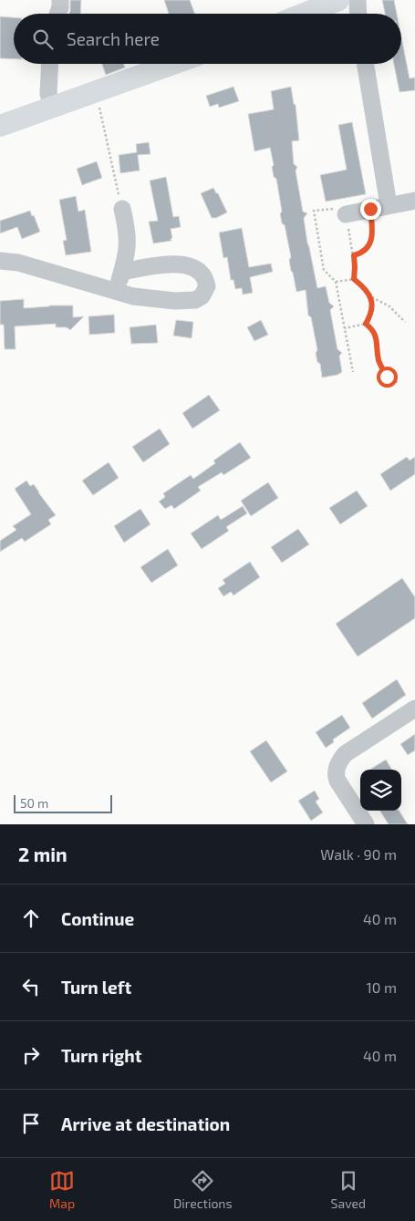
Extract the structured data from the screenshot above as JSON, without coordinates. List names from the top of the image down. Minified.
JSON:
{"scale_bar":"50 m","page":{"search":"Search here","scale":"50 m","heading":["2 min","Walk · 90 m"],"list":[["Continue","40 m"],["Turn left","10 m"],["Turn right","40 m"],"Arrive at destination"],"nav":["Map","Directions","Saved"]}}
